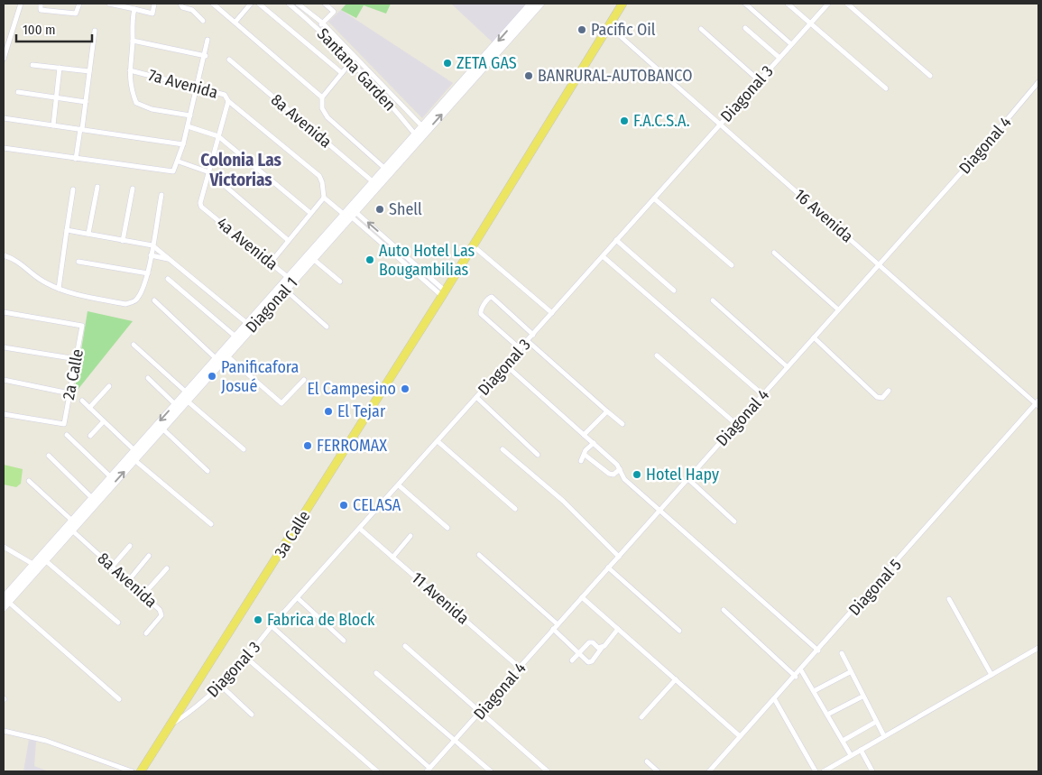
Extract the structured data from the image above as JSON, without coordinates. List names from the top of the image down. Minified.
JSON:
{"streets":{"main road":["Diagonal 1","3a Calle"],"street":["Santana Garden","7a Avenida","Diagonal 3","8a Avenida","Diagonal 4","16 Avenida","4a Avenida","2a Calle","Diagonal 5","11 Avenida"]},"crossings":[["Santana Garden","Diagonal 1"],["Diagonal 3","16 Avenida"],["Diagonal 3","3a Calle"],["Diagonal 3","11 Avenida"],["8a Avenida","Diagonal 1"],["Diagonal 4","16 Avenida"],["Diagonal 4","11 Avenida"],["16 Avenida","3a Calle"],["16 Avenida","Diagonal 5"],["4a Avenida","Diagonal 1"]],"districts":["Colonia Las Victorias"],"places":["Pacific Oil","ZETA GAS","BANRURAL-AUTOBANCO","F.A.C.S.A.","Shell","Auto Hotel Las Bougambilias","Panificafora Josué","El Campesino","El Tejar","FERROMAX","Hotel Hapy","CELASA","Fabrica de Block"],"scale_bar":"100 m"}
